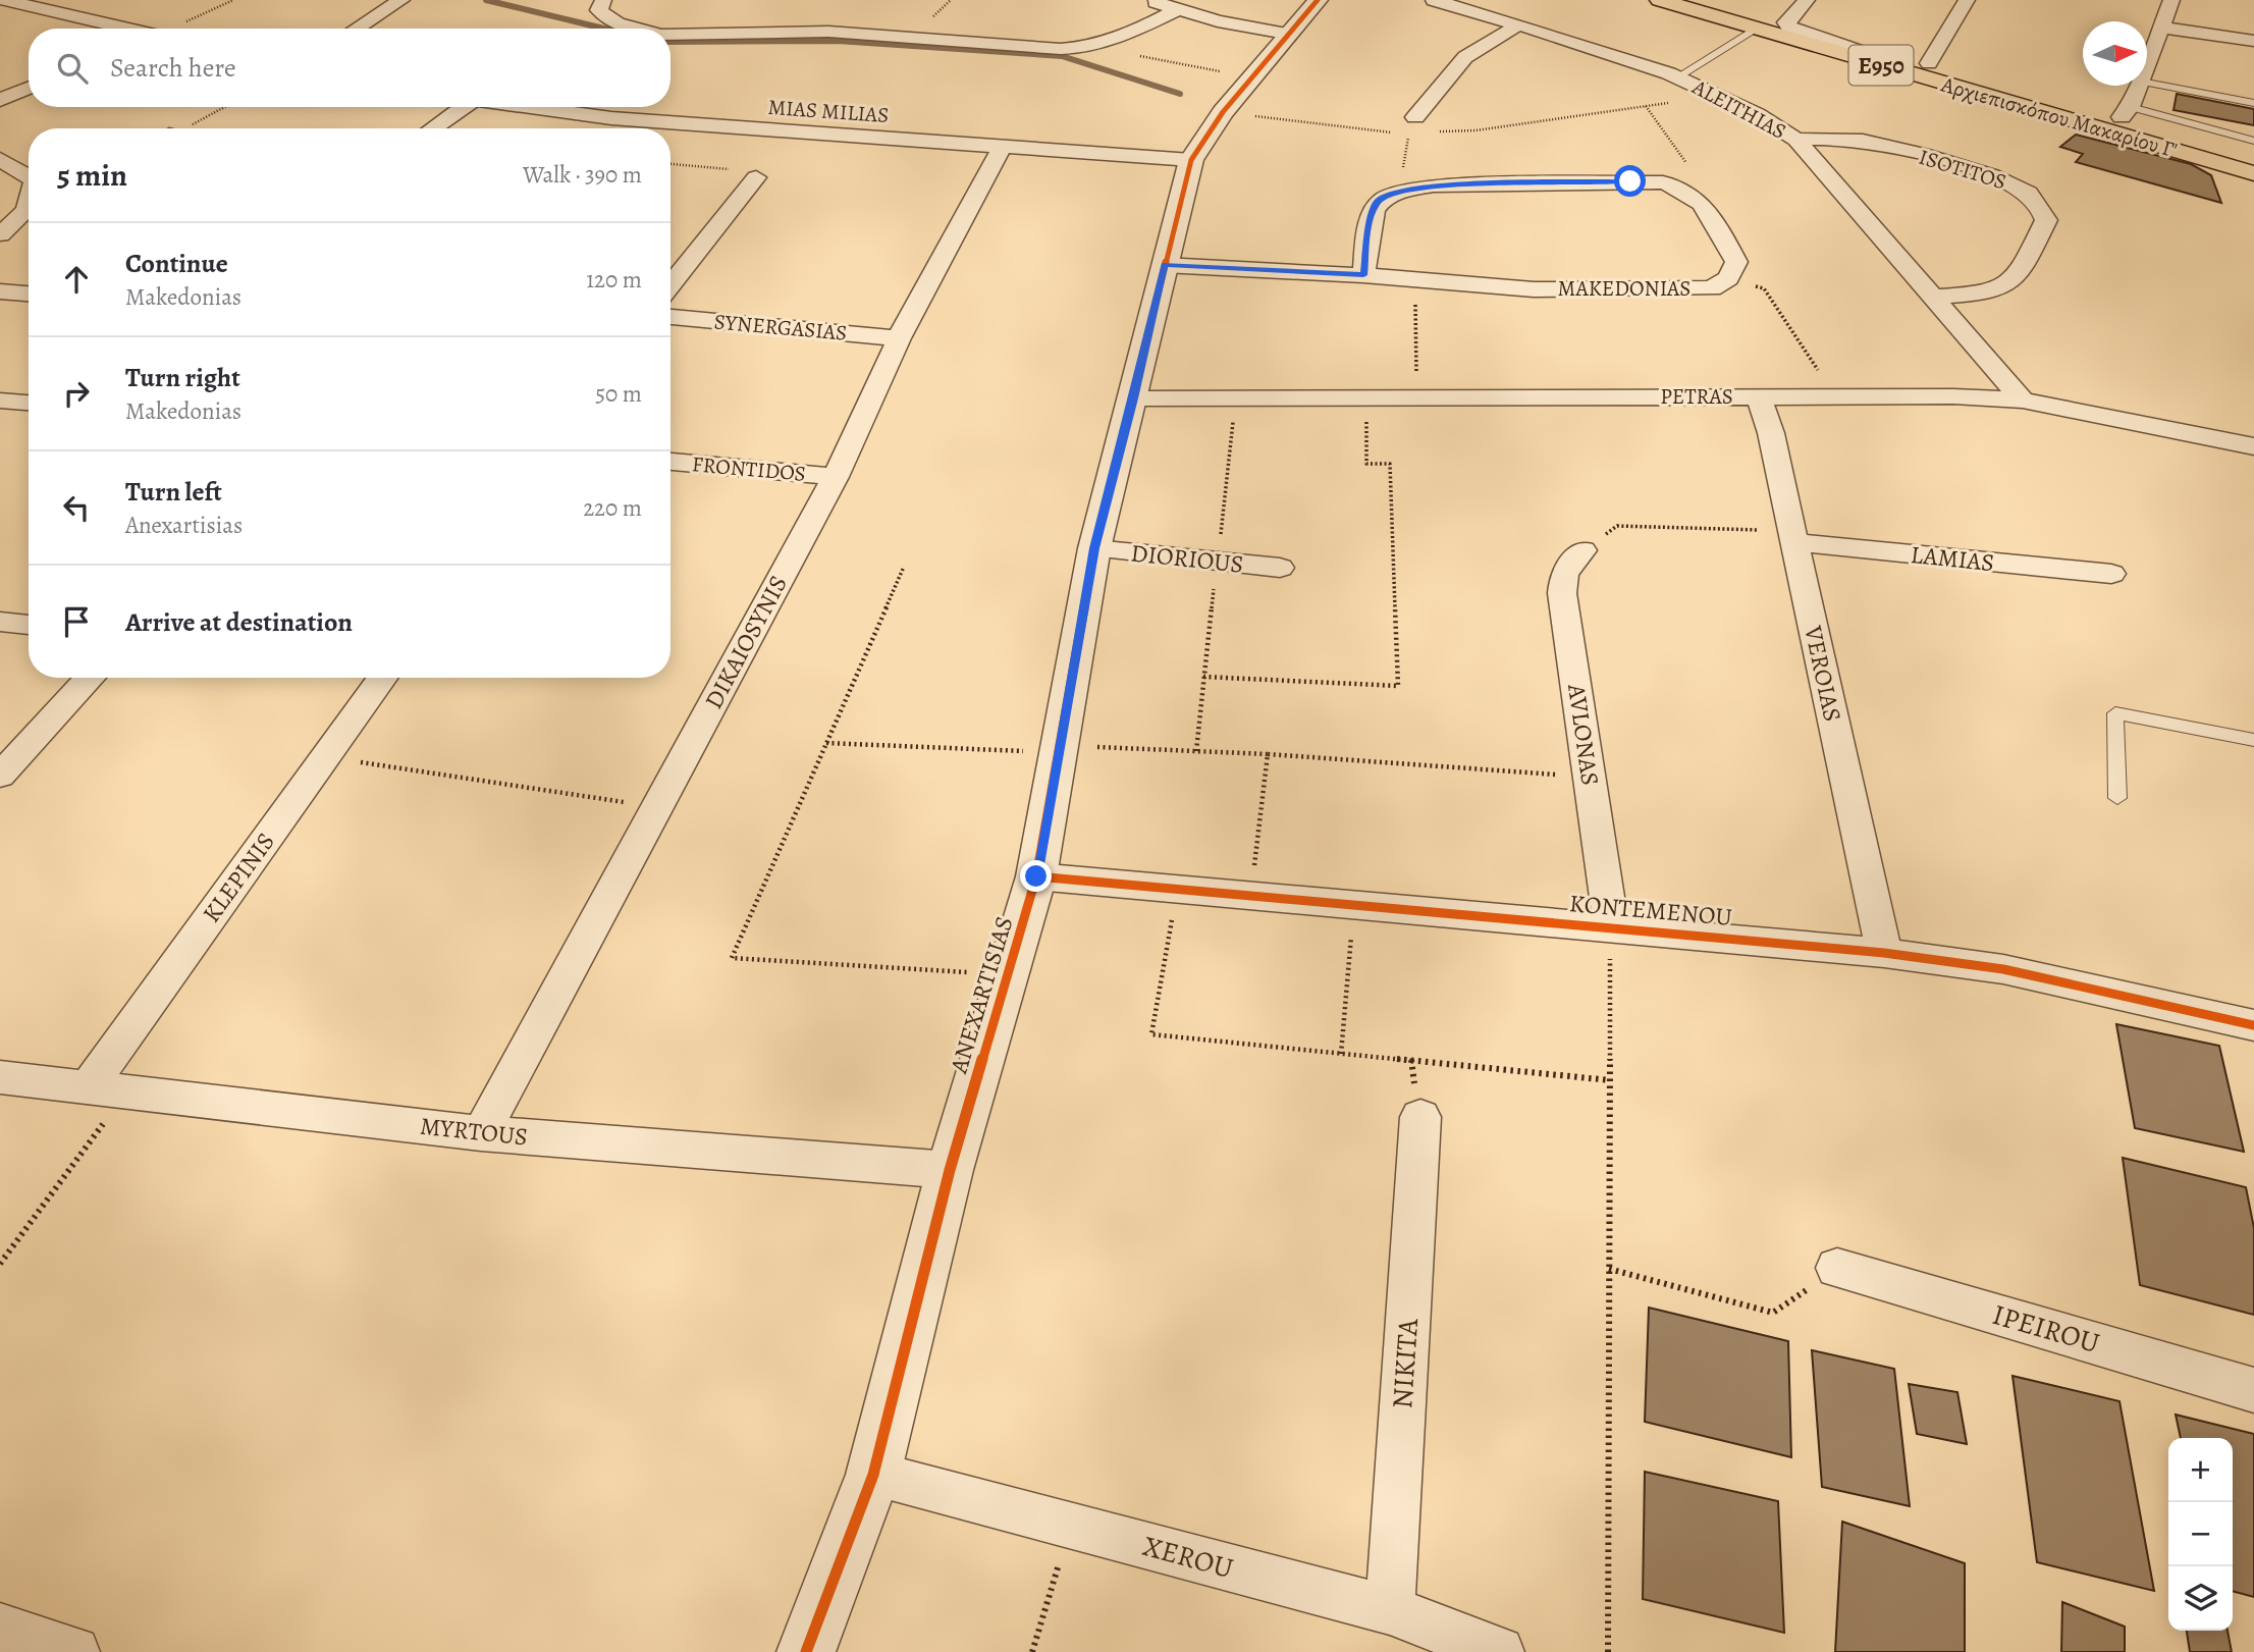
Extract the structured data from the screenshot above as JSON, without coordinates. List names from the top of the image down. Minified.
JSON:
{"streets":{"main road":["E950","Αρχιεπισκόπου Μακαρίου Γ'"],"street":["ALEITHIAS","MIAS MILIAS","ISOTITOS","MAKEDONIAS","SYNERGASIAS","PETRAS","FRONTIDOS","DIORIOUS","LAMIAS","DIKAIOSYNIS","VEROIAS","AVLONAS","KLEPINIS","KONTEMENOU","ANEXARTISIAS","MYRTOUS","IPEIROU","NIKITA","XEROU"]},"crossings":[["ALEITHIAS","ISOTITOS"],["ALEITHIAS","PETRAS"],["MIAS MILIAS","DIKAIOSYNIS"],["MIAS MILIAS","ANEXARTISIAS"],["MAKEDONIAS","ANEXARTISIAS"],["SYNERGASIAS","DIKAIOSYNIS"],["PETRAS","VEROIAS"],["PETRAS","ANEXARTISIAS"],["FRONTIDOS","DIKAIOSYNIS"],["DIORIOUS","ANEXARTISIAS"],["LAMIAS","VEROIAS"],["DIKAIOSYNIS","MYRTOUS"],["VEROIAS","KONTEMENOU"],["AVLONAS","KONTEMENOU"],["KLEPINIS","MYRTOUS"],["KONTEMENOU","ANEXARTISIAS"],["ANEXARTISIAS","MYRTOUS"],["ANEXARTISIAS","XEROU"],["NIKITA","XEROU"]],"north":"right","page":{"search":"Search here","heading":["5 min","Walk · 390 m"],"list":[["Continue","Makedonias","120 m"],["Turn right","Makedonias","50 m"],["Turn left","Anexartisias","220 m"],"Arrive at destination"],"map_buttons":["+","−"]}}
